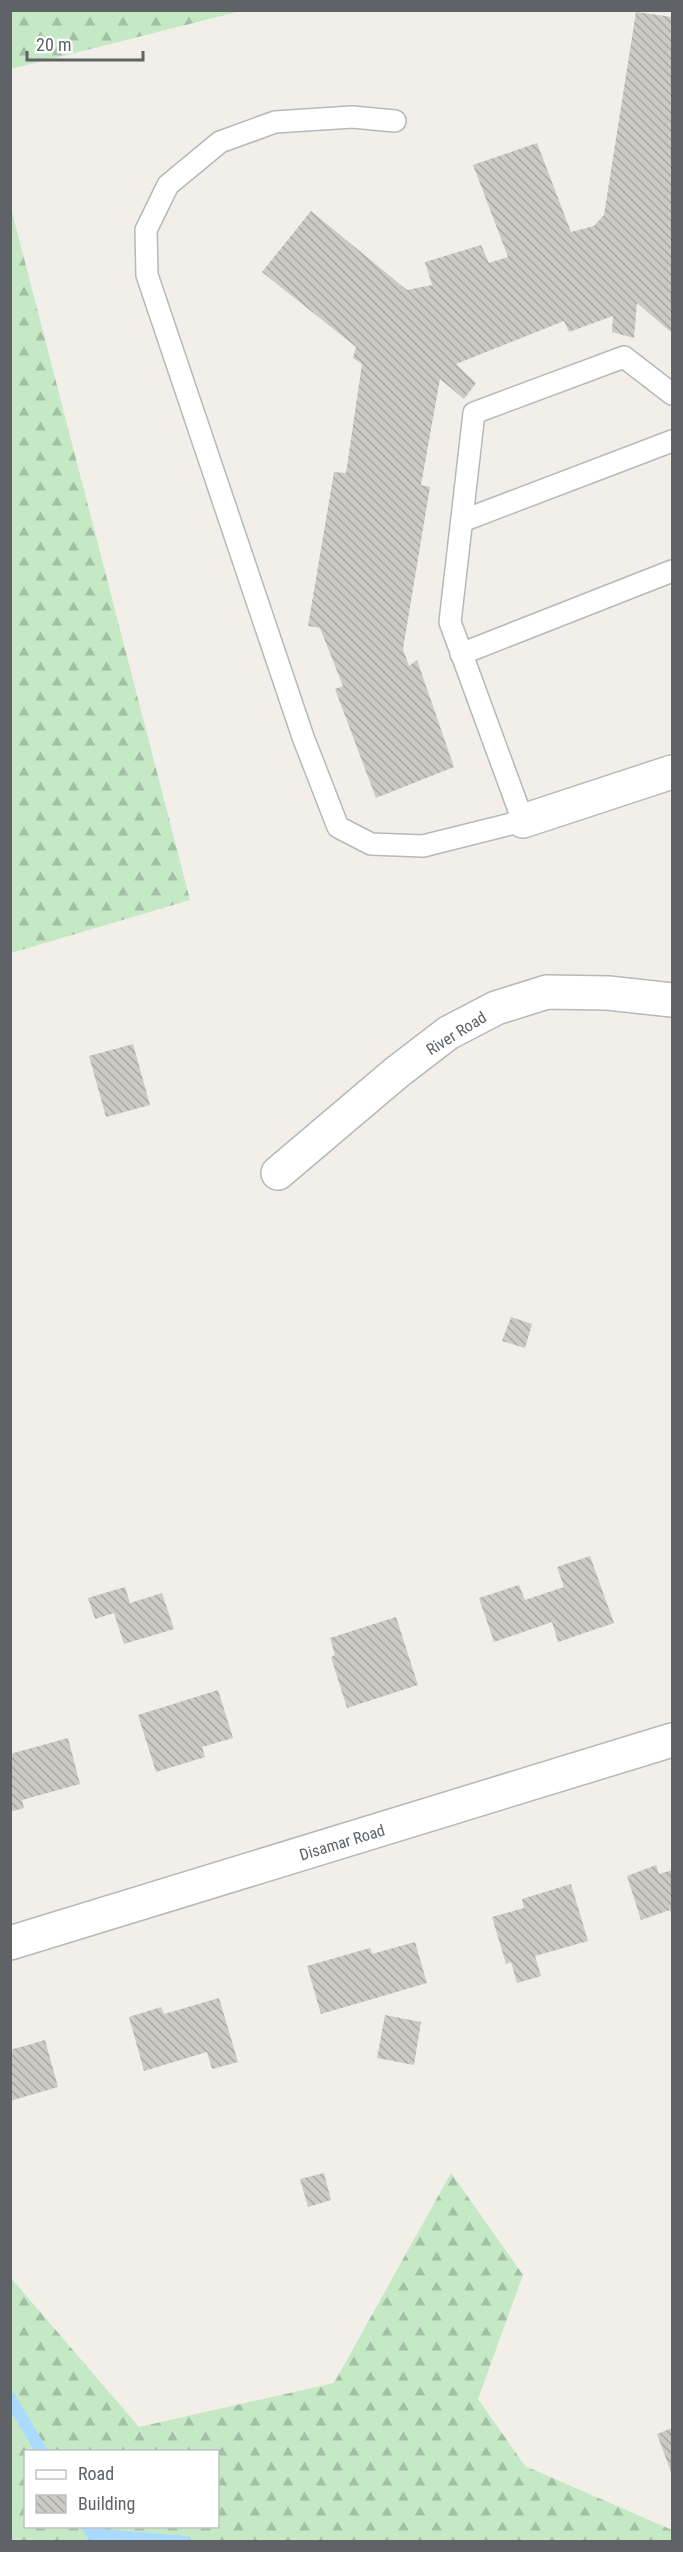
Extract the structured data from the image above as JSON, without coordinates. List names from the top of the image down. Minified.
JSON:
{"streets":{"street":["River Road","Disamar Road"]},"legend":["Road","Building"],"scale_bar":"20 m"}
